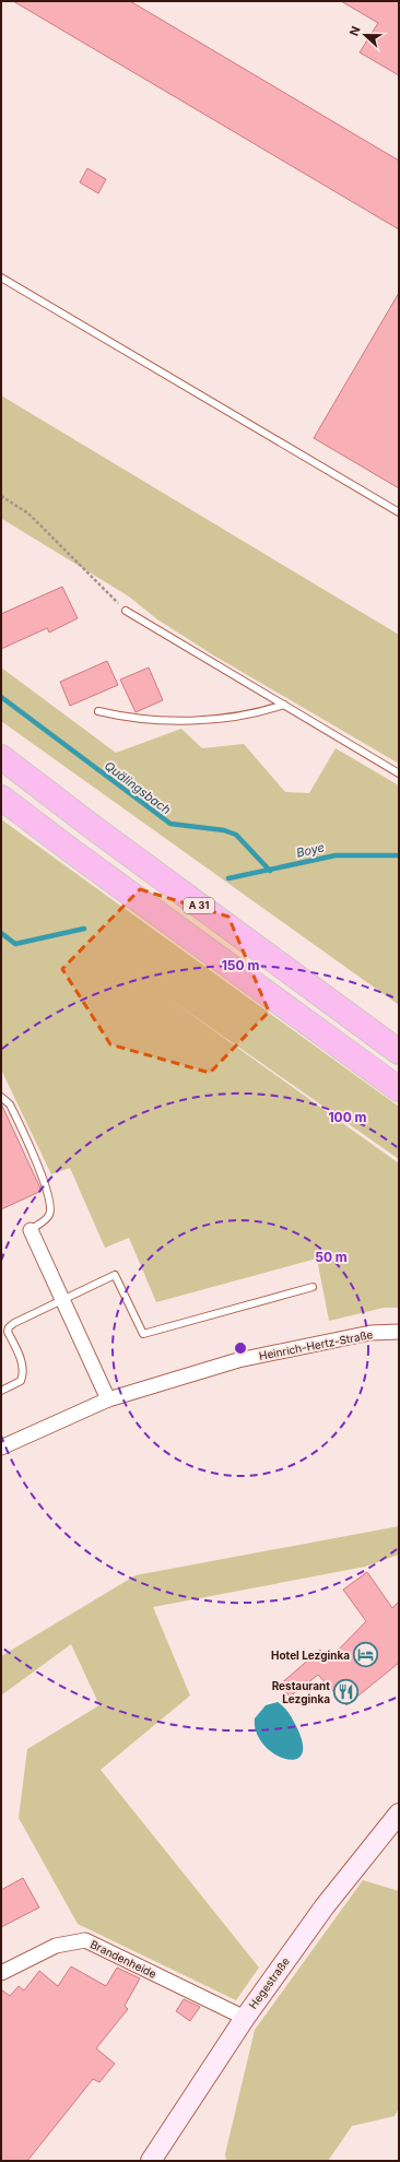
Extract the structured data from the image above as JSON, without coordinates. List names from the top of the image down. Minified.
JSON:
{"streets":{"highway":["A 31"],"street":["Heinrich-Hertz-Straße","Brandenheide","Hegestraße"]},"crossings":[["Brandenheide","Hegestraße"]],"water":["Quälingsbach","Boye"],"places":{"hotel":["Hotel Lezginka"],"restaurant":["Restaurant Lezginka"]},"north":"left","rings":["150 m","100 m","50 m"]}
